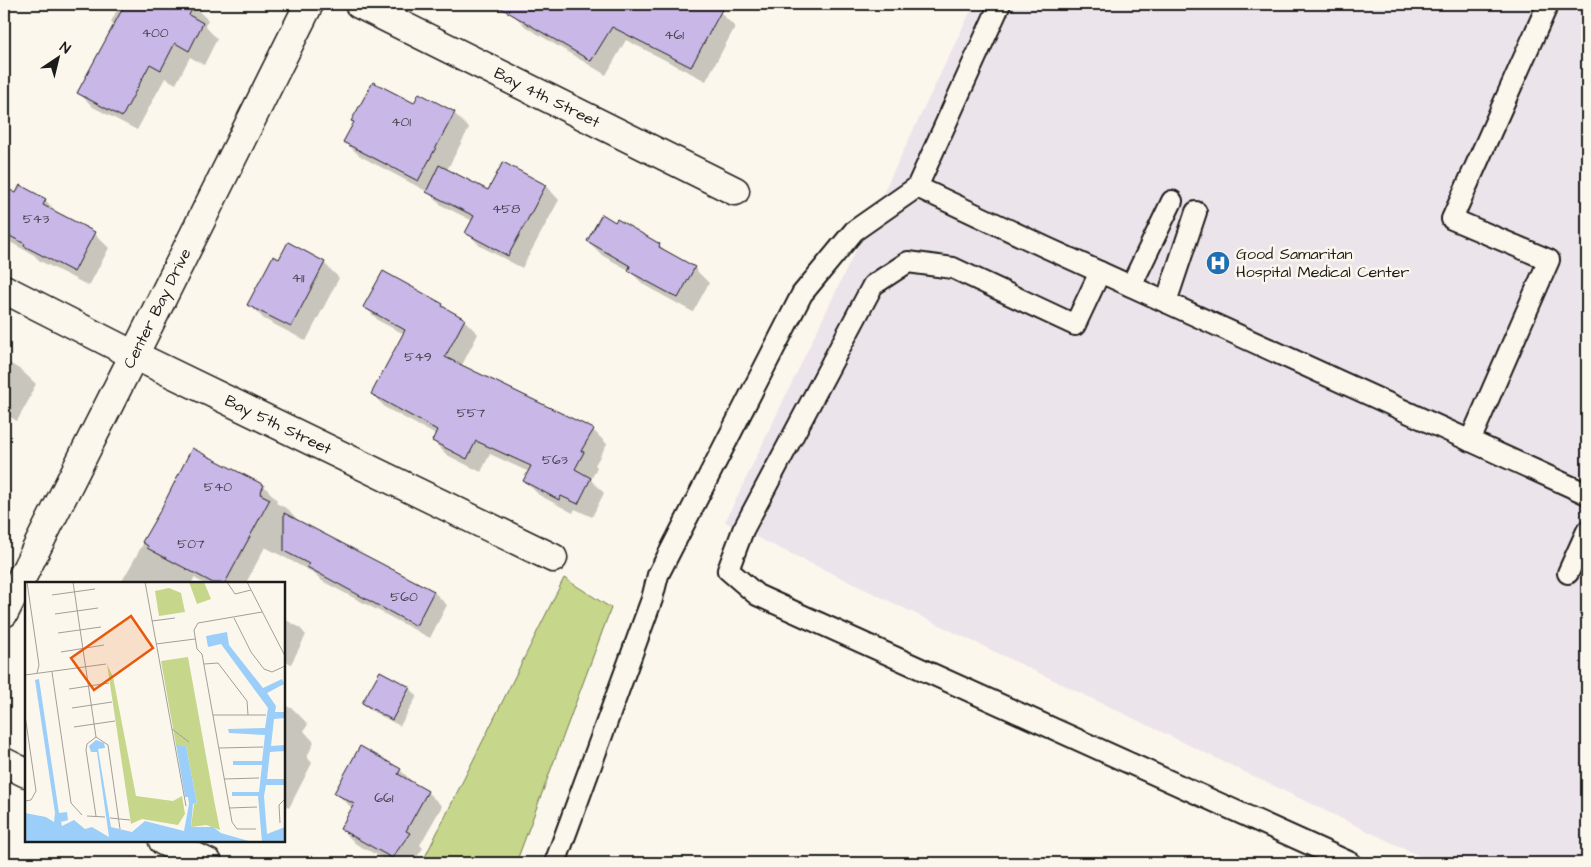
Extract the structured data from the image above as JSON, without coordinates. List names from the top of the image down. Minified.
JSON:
{"streets":{"street":["Bay 4th Street","Center Bay Drive","Bay 5th Street"]},"crossings":[["Center Bay Drive","Bay 5th Street"]],"places":{"hospital":["Good Samaritan Hospital Medical Center"]},"house_numbers":["400","461","401","458","543","411","549","557","563","540","507","560","661"],"north":"top right"}
